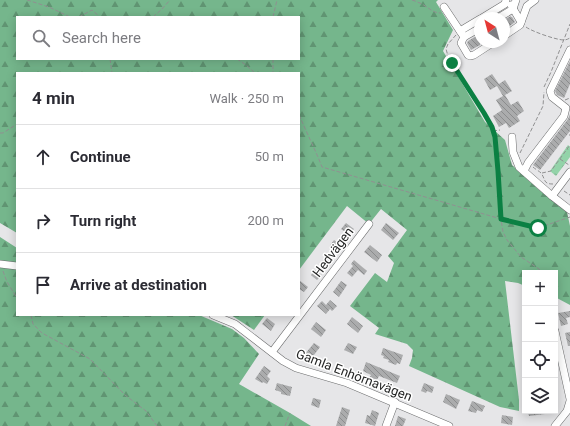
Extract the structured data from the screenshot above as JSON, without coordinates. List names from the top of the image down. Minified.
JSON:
{"streets":{"street":["Hedvägen","Gamla Enhörnavägen"]},"crossings":[["Hedvägen","Gamla Enhörnavägen"]],"north":"top left","page":{"search":"Search here","heading":["4 min","Walk · 250 m"],"list":[["Continue","50 m"],["Turn right","200 m"],"Arrive at destination"],"map_buttons":["+","−"]}}
